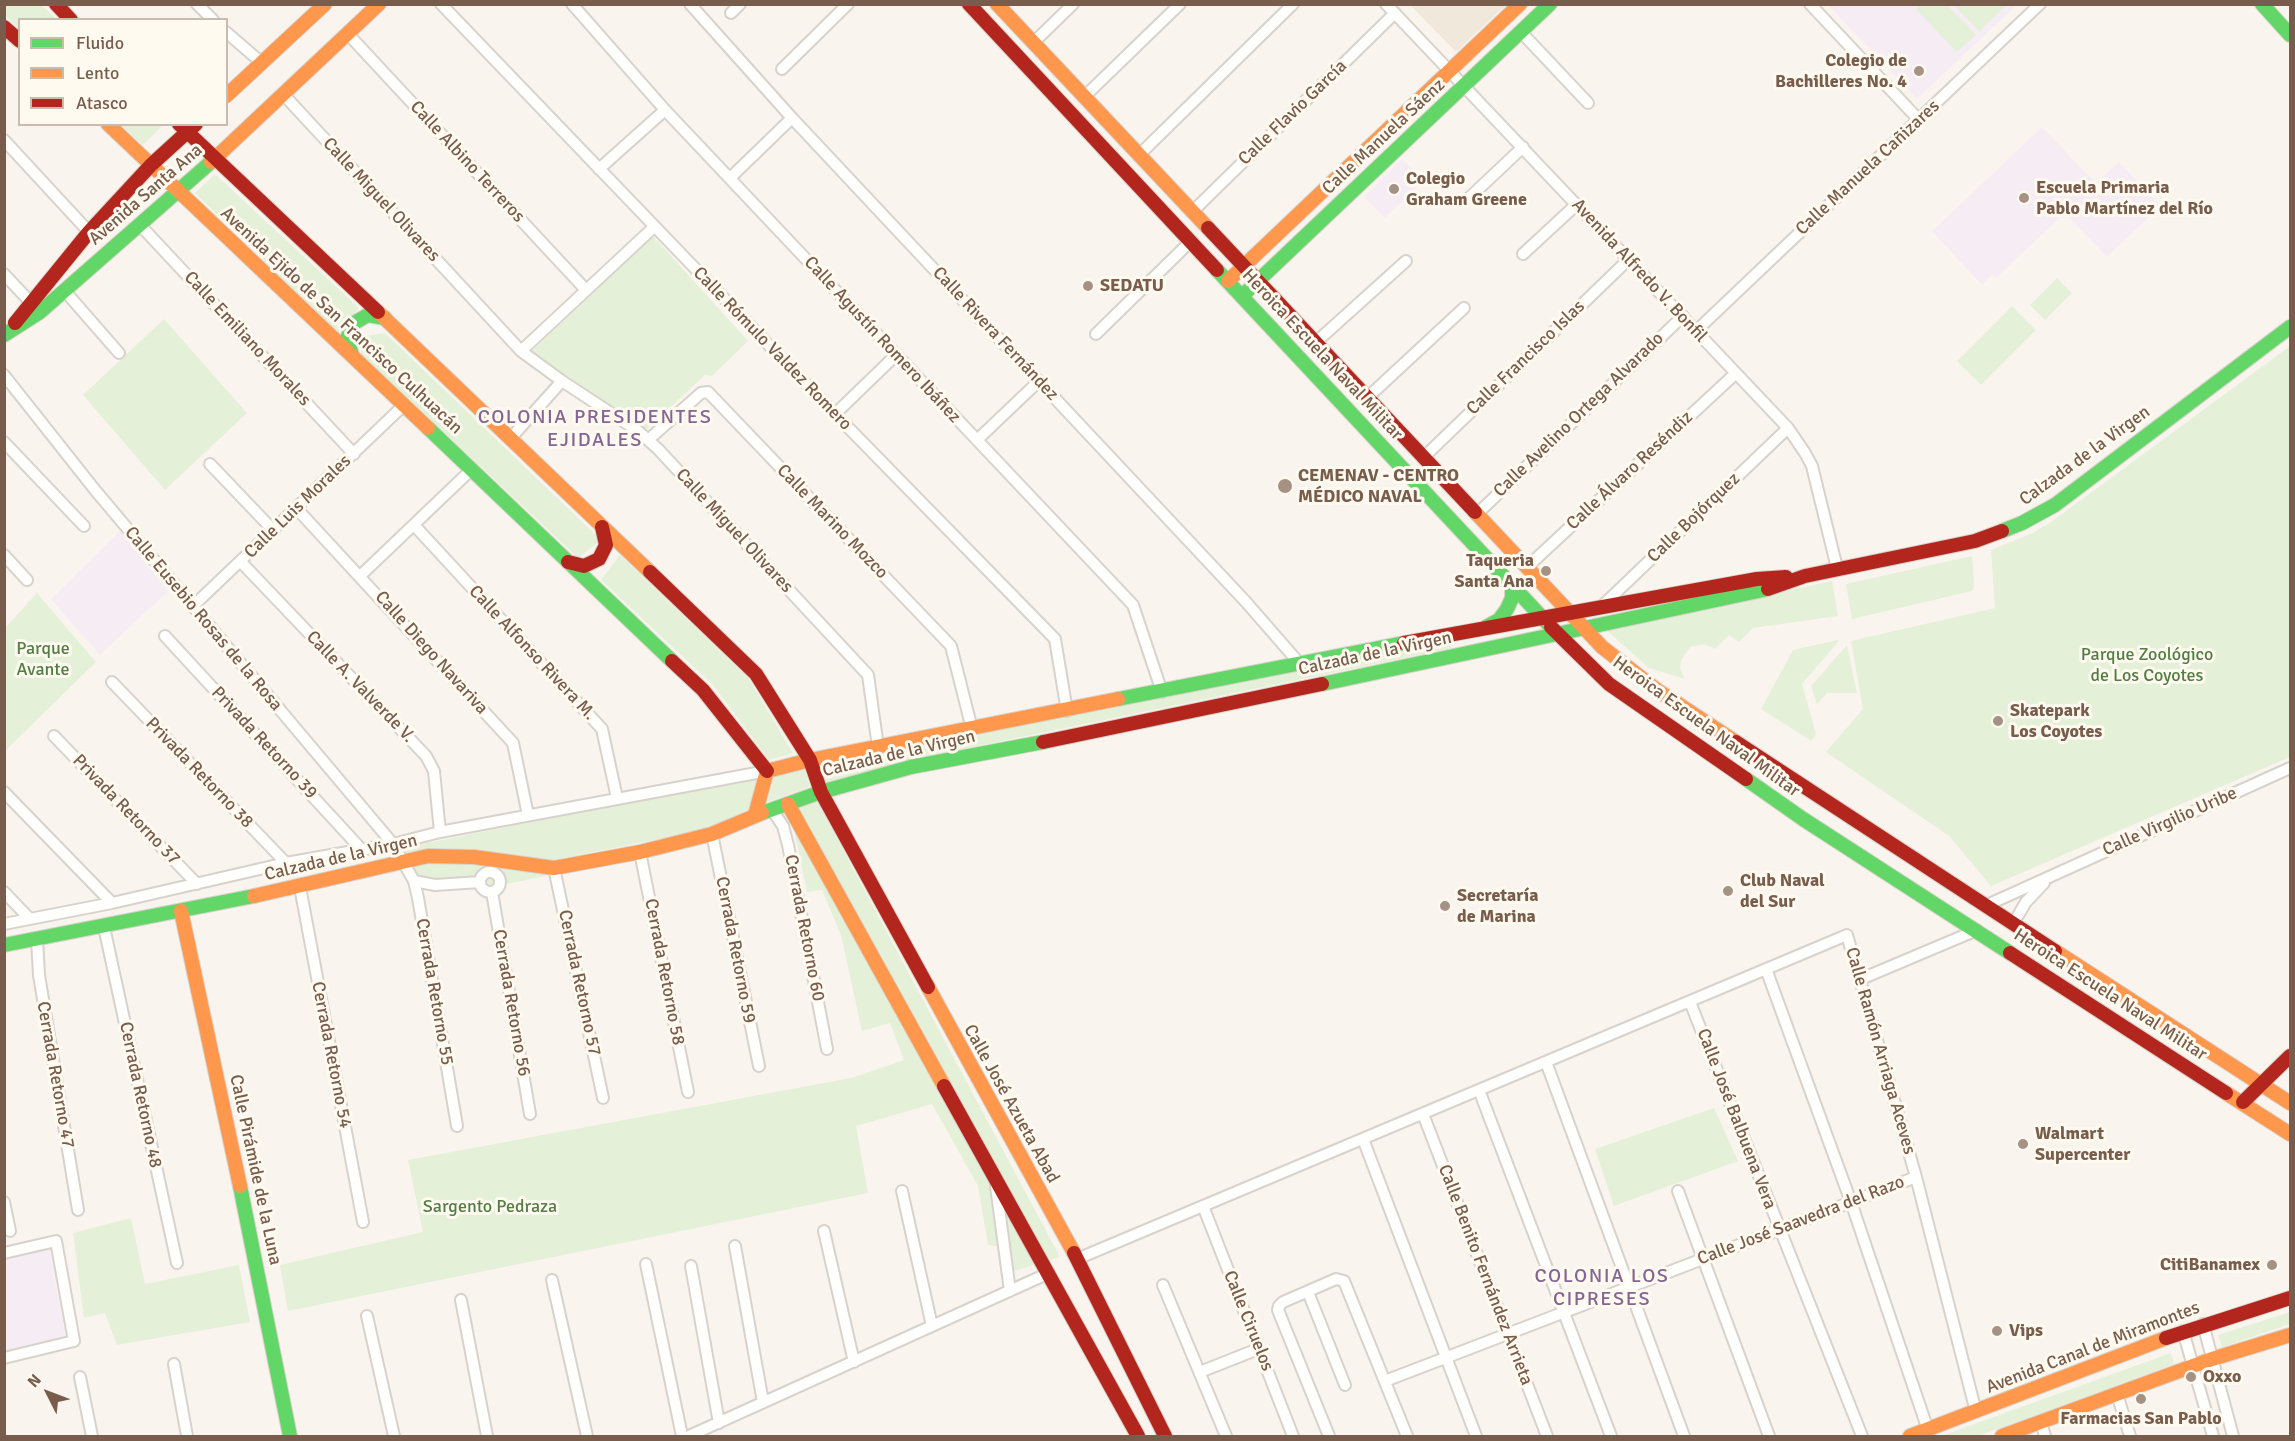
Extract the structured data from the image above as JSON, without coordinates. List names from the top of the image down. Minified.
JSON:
{"streets":{"main road":["Calle Manuela Sáenz","Avenida Santa Ana","Avenida Ejido de San Francisco Culhuacán","Heroica Escuela Naval Militar","Calzada de la Virgen","Calle José Azueta Abad","Calle Pirámide de la Luna","Avenida Canal de Miramontes"],"street":["Calle Flavio García","Calle Albino Terreros","Calle Manuela Cañizares","Calle Miguel Olivares","Avenida Alfredo V. Bonfil","Calle Rivera Fernández","Calle Emiliano Morales","Calle Agustín Romero Ibáñez","Calle Rómulo Valdez Romero","Calle Francisco Islas","Calle Avelino Ortega Alvarado","Calle Álvaro Reséndiz","Calle Luis Morales","Calle Bojórquez","Calle Marino Mozco","Calle Eusebio Rosas de la Rosa","Calle Diego Navariva","Calle Alfonso Rivera M.","Calle A. Valverde V.","Privada Retorno 39","Privada Retorno 38","Privada Retorno 37","Calle Virgilio Uribe","Cerrada Retorno 60","Cerrada Retorno 59","Cerrada Retorno 58","Cerrada Retorno 57","Cerrada Retorno 55","Cerrada Retorno 56","Calle Ramón Arriaga Aceves","Cerrada Retorno 54","Cerrada Retorno 47","Cerrada Retorno 48","Calle José Balbuena Vera","Calle José Saavedra del Razo","Calle Benito Fernández Arrieta","Calle Ciruelos"]},"crossings":[["Calle Flavio García","Avenida Alfredo V. Bonfil"],["Calle Flavio García","Heroica Escuela Naval Militar"],["Calle Manuela Sáenz","Avenida Alfredo V. Bonfil"],["Calle Manuela Sáenz","Heroica Escuela Naval Militar"],["Calle Albino Terreros","Avenida Santa Ana"],["Calle Manuela Cañizares","Avenida Alfredo V. Bonfil"],["Avenida Santa Ana","Calle Miguel Olivares"],["Avenida Santa Ana","Avenida Ejido de San Francisco Culhuacán"],["Avenida Santa Ana","Calle Emiliano Morales"],["Calle Miguel Olivares","Calzada de la Virgen"],["Calle Miguel Olivares","Calle Marino Mozco"],["Avenida Alfredo V. Bonfil","Calle Francisco Islas"],["Avenida Alfredo V. Bonfil","Calle Avelino Ortega Alvarado"],["Avenida Alfredo V. Bonfil","Calzada de la Virgen"],["Avenida Alfredo V. Bonfil","Calle Álvaro Reséndiz"],["Avenida Alfredo V. Bonfil","Calle Bojórquez"],["Avenida Ejido de San Francisco Culhuacán","Calzada de la Virgen"],["Avenida Ejido de San Francisco Culhuacán","Calle Luis Morales"],["Avenida Ejido de San Francisco Culhuacán","Calle José Azueta Abad"],["Calle Rivera Fernández","Calzada de la Virgen"],["Calle Emiliano Morales","Calle Luis Morales"],["Calle Agustín Romero Ibáñez","Calzada de la Virgen"],["Calle Rómulo Valdez Romero","Calzada de la Virgen"],["Heroica Escuela Naval Militar","Calle Francisco Islas"],["Heroica Escuela Naval Militar","Calle Avelino Ortega Alvarado"],["Heroica Escuela Naval Militar","Calzada de la Virgen"],["Heroica Escuela Naval Militar","Calle Álvaro Reséndiz"],["Heroica Escuela Naval Militar","Calle Virgilio Uribe"],["Calzada de la Virgen","Calle Bojórquez"],["Calzada de la Virgen","Calle Marino Mozco"],["Calzada de la Virgen","Calle Eusebio Rosas de la Rosa"],["Calzada de la Virgen","Calle Diego Navariva"],["Calzada de la Virgen","Calle Alfonso Rivera M."],["Calzada de la Virgen","Calle A. Valverde V."],["Calzada de la Virgen","Privada Retorno 39"],["Calzada de la Virgen","Privada Retorno 38"],["Calzada de la Virgen","Privada Retorno 37"],["Calzada de la Virgen","Cerrada Retorno 60"],["Calzada de la Virgen","Cerrada Retorno 59"],["Calzada de la Virgen","Cerrada Retorno 58"],["Calzada de la Virgen","Cerrada Retorno 57"],["Calzada de la Virgen","Cerrada Retorno 55"],["Calzada de la Virgen","Cerrada Retorno 54"],["Calzada de la Virgen","Cerrada Retorno 47"],["Calzada de la Virgen","Cerrada Retorno 48"],["Calzada de la Virgen","Calle José Azueta Abad"],["Calzada de la Virgen","Calle Pirámide de la Luna"],["Calle Luis Morales","Calle Eusebio Rosas de la Rosa"],["Calle Luis Morales","Calle Diego Navariva"],["Calle Luis Morales","Calle A. Valverde V."],["Calle Eusebio Rosas de la Rosa","Cerrada Retorno 55"],["Calle Ramón Arriaga Aceves","Calle José Saavedra del Razo"],["Calle Ramón Arriaga Aceves","Avenida Canal de Miramontes"],["Calle José Balbuena Vera","Calle José Saavedra del Razo"],["Calle José Saavedra del Razo","Calle Benito Fernández Arrieta"]],"districts":["COLONIA PRESIDENTES EJIDALES","COLONIA LOS CIPRESES"],"parks":["Parque Avante","Parque Zoológico de Los Coyotes","Sargento Pedraza"],"places":["Colegio de Bachilleres No. 4","Colegio Graham Greene","Escuela Primaria Pablo Martínez del Río","SEDATU","CEMENAV - CENTRO MÉDICO NAVAL","Taqueria Santa Ana","Skatepark Los Coyotes","Club Naval del Sur","Secretaría de Marina","Walmart Supercenter","CitiBanamex","Vips","Oxxo","Farmacias San Pablo"],"legend":["Fluido","Lento","Atasco"],"north":"top left"}
